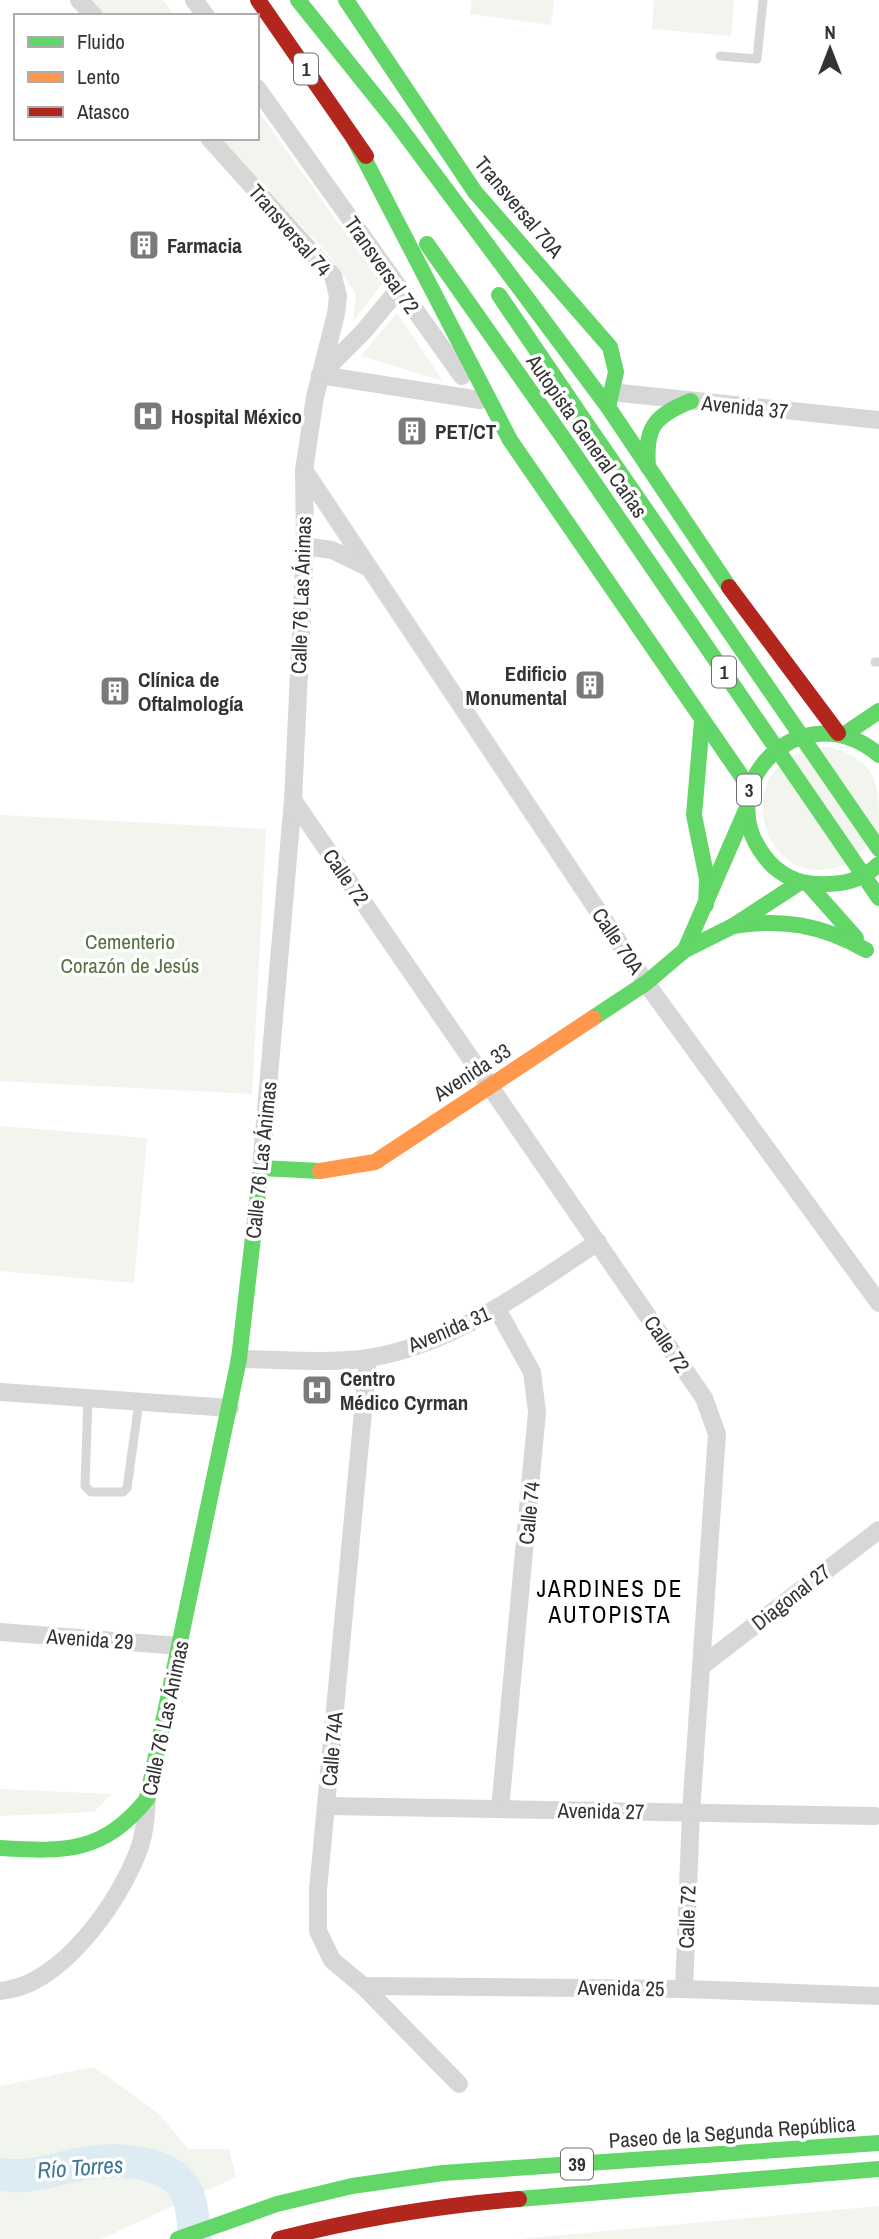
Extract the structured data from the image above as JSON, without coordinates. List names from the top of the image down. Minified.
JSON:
{"streets":{"main road":["1","Transversal 70A","Autopista General Cañas","Calle 76 Las Ánimas","3","Avenida 33","Paseo de la Segunda República","39"],"street":["Transversal 74","Transversal 72","Avenida 37","Calle 72","Calle 70A","Avenida 31","Calle 74","Diagonal 27","Avenida 29","Calle 74A","Avenida 27","Avenida 25"]},"crossings":[["Transversal 70A","Avenida 37"],["Transversal 74","Calle 76 Las Ánimas"],["Calle 76 Las Ánimas","Calle 72"],["Calle 76 Las Ánimas","Calle 70A"],["Calle 76 Las Ánimas","Avenida 33"],["Calle 76 Las Ánimas","Avenida 31"],["Calle 76 Las Ánimas","Avenida 29"],["3","Avenida 33"],["Calle 72","Avenida 33"],["Calle 72","Avenida 31"],["Calle 72","Diagonal 27"],["Calle 72","Avenida 27"],["Calle 72","Avenida 25"],["Calle 70A","Avenida 33"],["Avenida 31","Calle 74"],["Avenida 31","Calle 74A"],["Calle 74","Avenida 27"],["Calle 74A","Avenida 27"],["Calle 74A","Avenida 25"]],"districts":["JARDINES DE AUTOPISTA"],"water":["Río Torres"],"parks":["Cementerio Corazón de Jesús"],"places":{"building":["Farmacia","PET/CT","Edificio Monumental","Clínica de Oftalmología"],"hospital":["Hospital México","Centro Médico Cyrman"]},"legend":["Fluido","Lento","Atasco"],"north":"top"}
